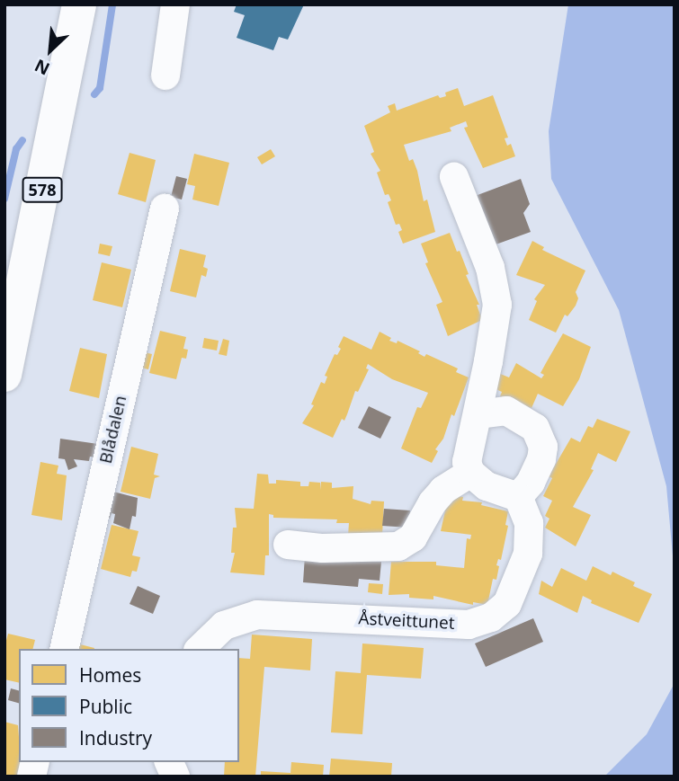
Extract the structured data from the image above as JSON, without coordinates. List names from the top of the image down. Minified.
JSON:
{"streets":{"main road":["578"],"street":["Blådalen","Åstveittunet"]},"legend":["Homes","Public","Industry"],"north":"bottom left"}
